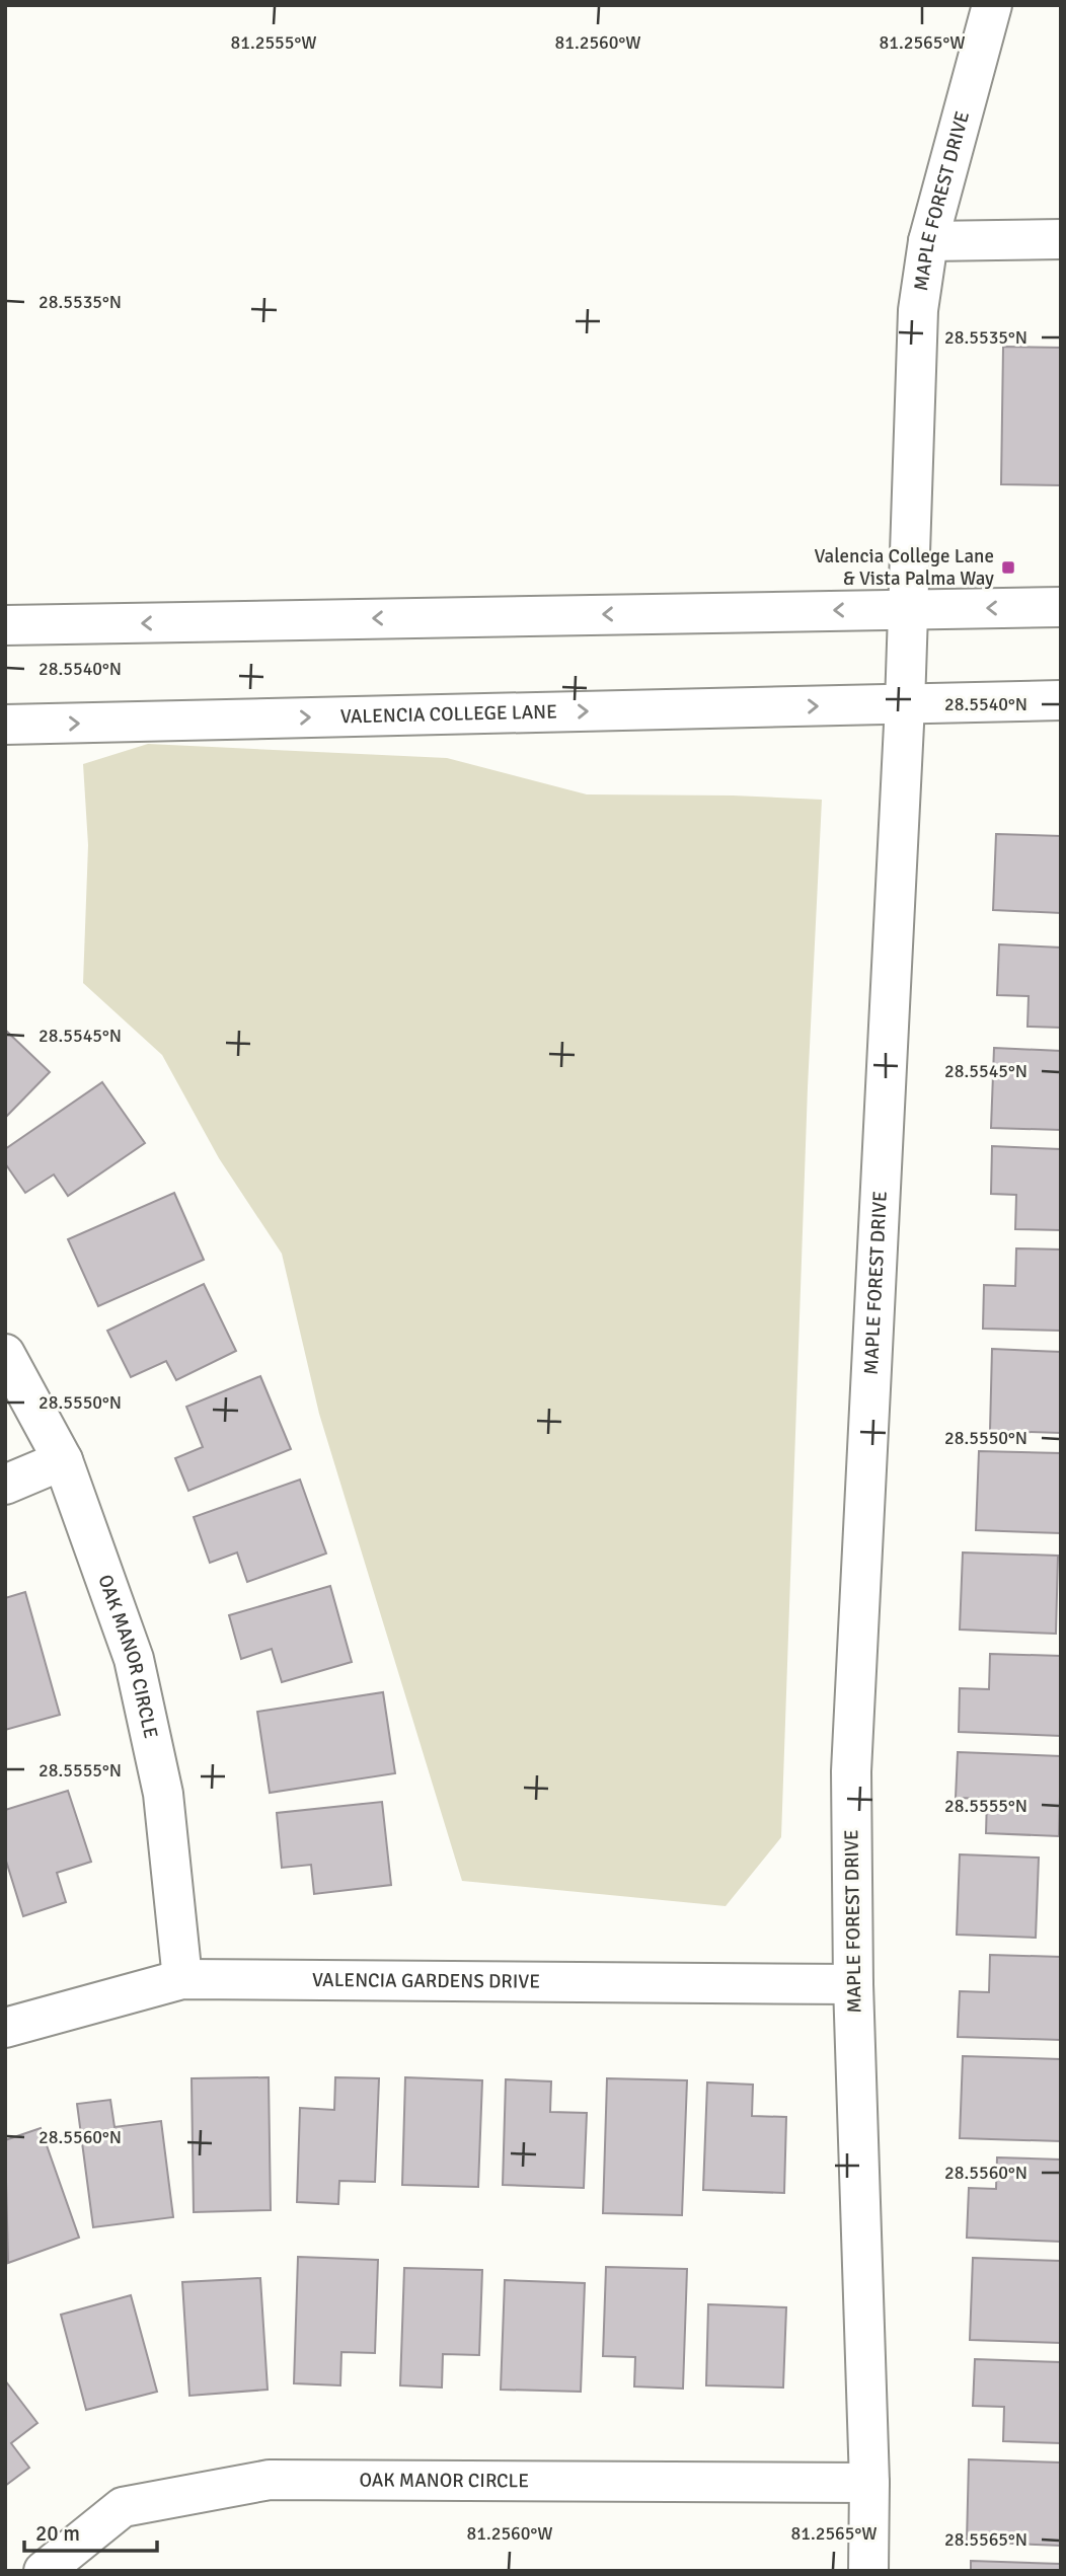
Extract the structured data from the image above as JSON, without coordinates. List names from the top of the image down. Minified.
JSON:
{"streets":{"street":["MAPLE FOREST DRIVE","VALENCIA COLLEGE LANE","OAK MANOR CIRCLE","VALENCIA GARDENS DRIVE"]},"crossings":[["MAPLE FOREST DRIVE","VALENCIA COLLEGE LANE"],["MAPLE FOREST DRIVE","OAK MANOR CIRCLE"],["MAPLE FOREST DRIVE","VALENCIA GARDENS DRIVE"],["OAK MANOR CIRCLE","VALENCIA GARDENS DRIVE"]],"places":{"transit":["Valencia College Lane & Vista Palma Way"]},"scale_bar":"20 m","coordinates":["81.2555°W","81.2560°W","81.2565°W","28.5535°N","28.5540°N","28.5545°N","28.5550°N","28.5555°N","28.5560°N","28.5565°N"]}
